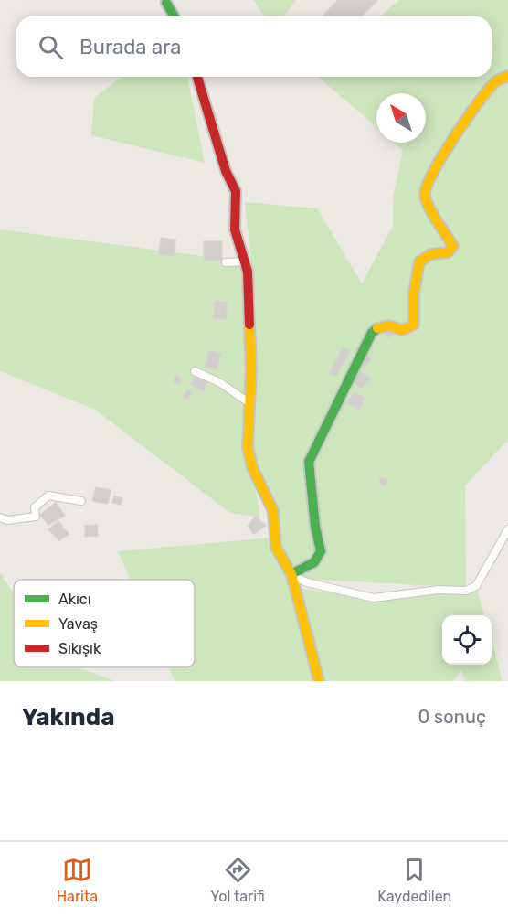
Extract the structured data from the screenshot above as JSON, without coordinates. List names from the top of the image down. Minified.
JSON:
{"legend":["Akıcı","Yavaş","Sıkışık"],"north":"top left","page":{"search":"Burada ara","heading":["Yakında","0 sonuç"],"nav":["Harita","Yol tarifi","Kaydedilen"]}}
